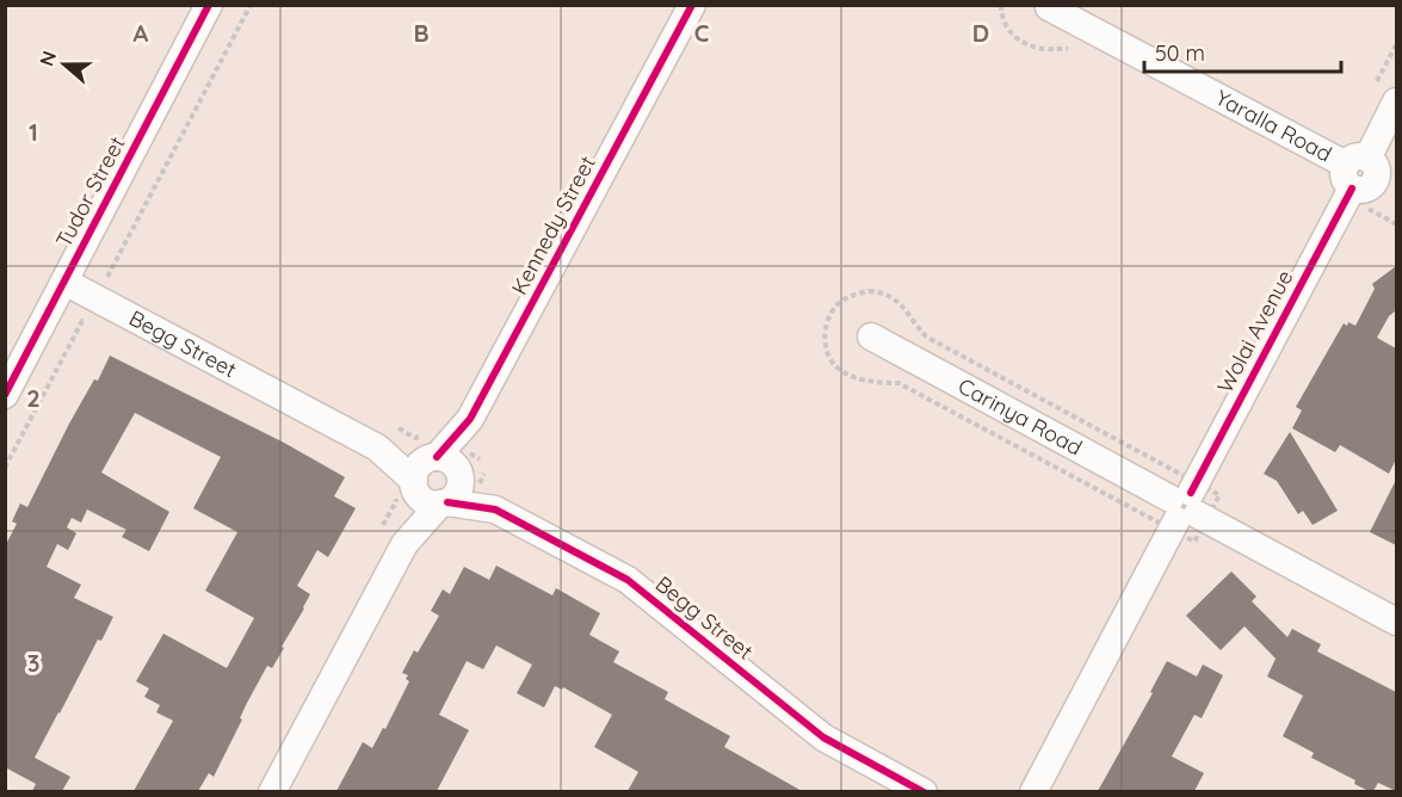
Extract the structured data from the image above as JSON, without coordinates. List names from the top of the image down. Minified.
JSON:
{"streets":{"street":["Yaralla Road","Tudor Street","Kennedy Street","Wolai Avenue","Begg Street","Carinya Road"]},"crossings":[["Yaralla Road","Wolai Avenue"],["Tudor Street","Begg Street"],["Kennedy Street","Begg Street"],["Wolai Avenue","Carinya Road"]],"scale_bar":"50 m","north":"left","grid":{"columns":["A","B","C","D"],"rows":["1","2","3"]}}
